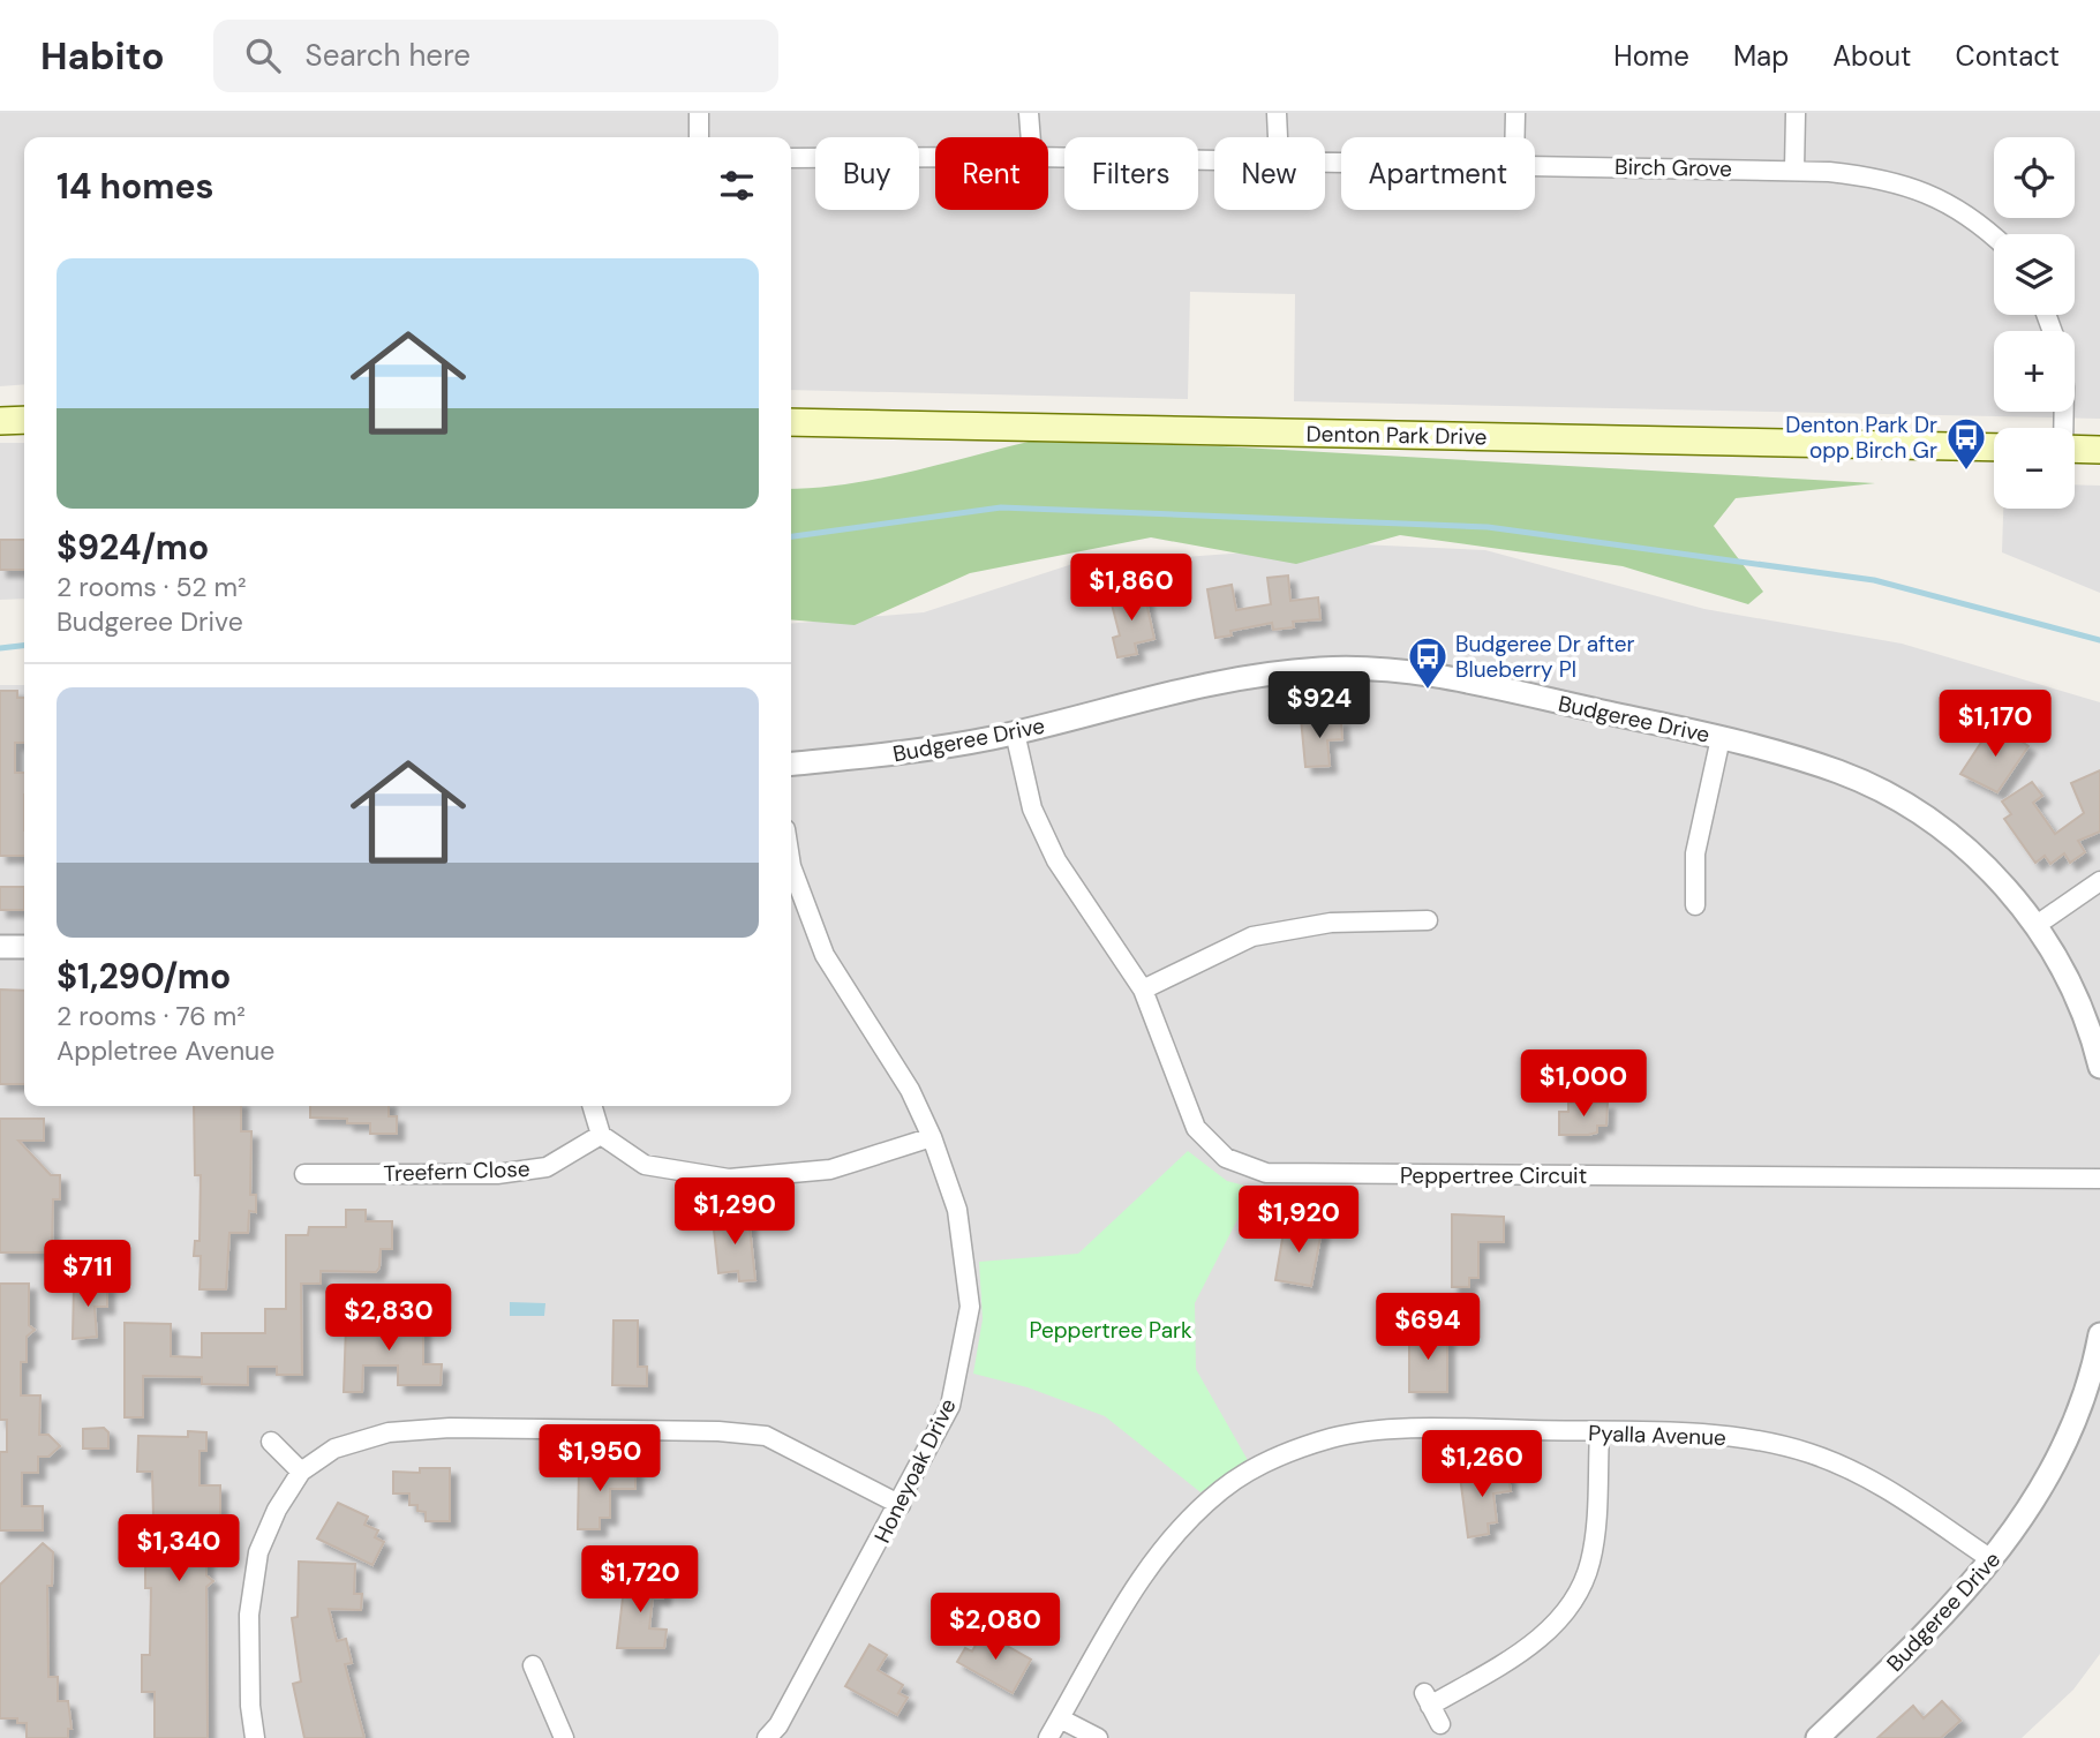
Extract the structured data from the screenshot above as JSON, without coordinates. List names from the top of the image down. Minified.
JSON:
{"streets":{"main road":["Denton Park Drive"],"street":["Birch Grove","Budgeree Drive","Treefern Close","Peppertree Circuit","Pyalla Avenue","Honeyoak Drive"]},"crossings":[["Budgeree Drive","Peppertree Circuit"],["Budgeree Drive","Pyalla Avenue"]],"parks":["Peppertree Park"],"places":{"bus stop":["Denton Park Dr opp Birch Gr","Budgeree Dr after Blueberry Pl"]},"page":{"header":"Habito","search":"Search here","nav":["Home","Map","About","Contact"],"map_buttons":["+","−"],"chip":["Buy","Rent","Filters","New","Apartment"],"heading":"14 homes","list":[{"name":"$924/mo","note":"2 rooms · 52 m² · Budgeree Drive"},{"name":"$1,290/mo","note":"2 rooms · 76 m² · Appletree Avenue"}],"price":["$1,860","$924","$1,170","$1,000","$1,290","$1,920","$711","$2,830","$694","$1,950","$1,260","$1,340","$1,720","$2,080"]}}
